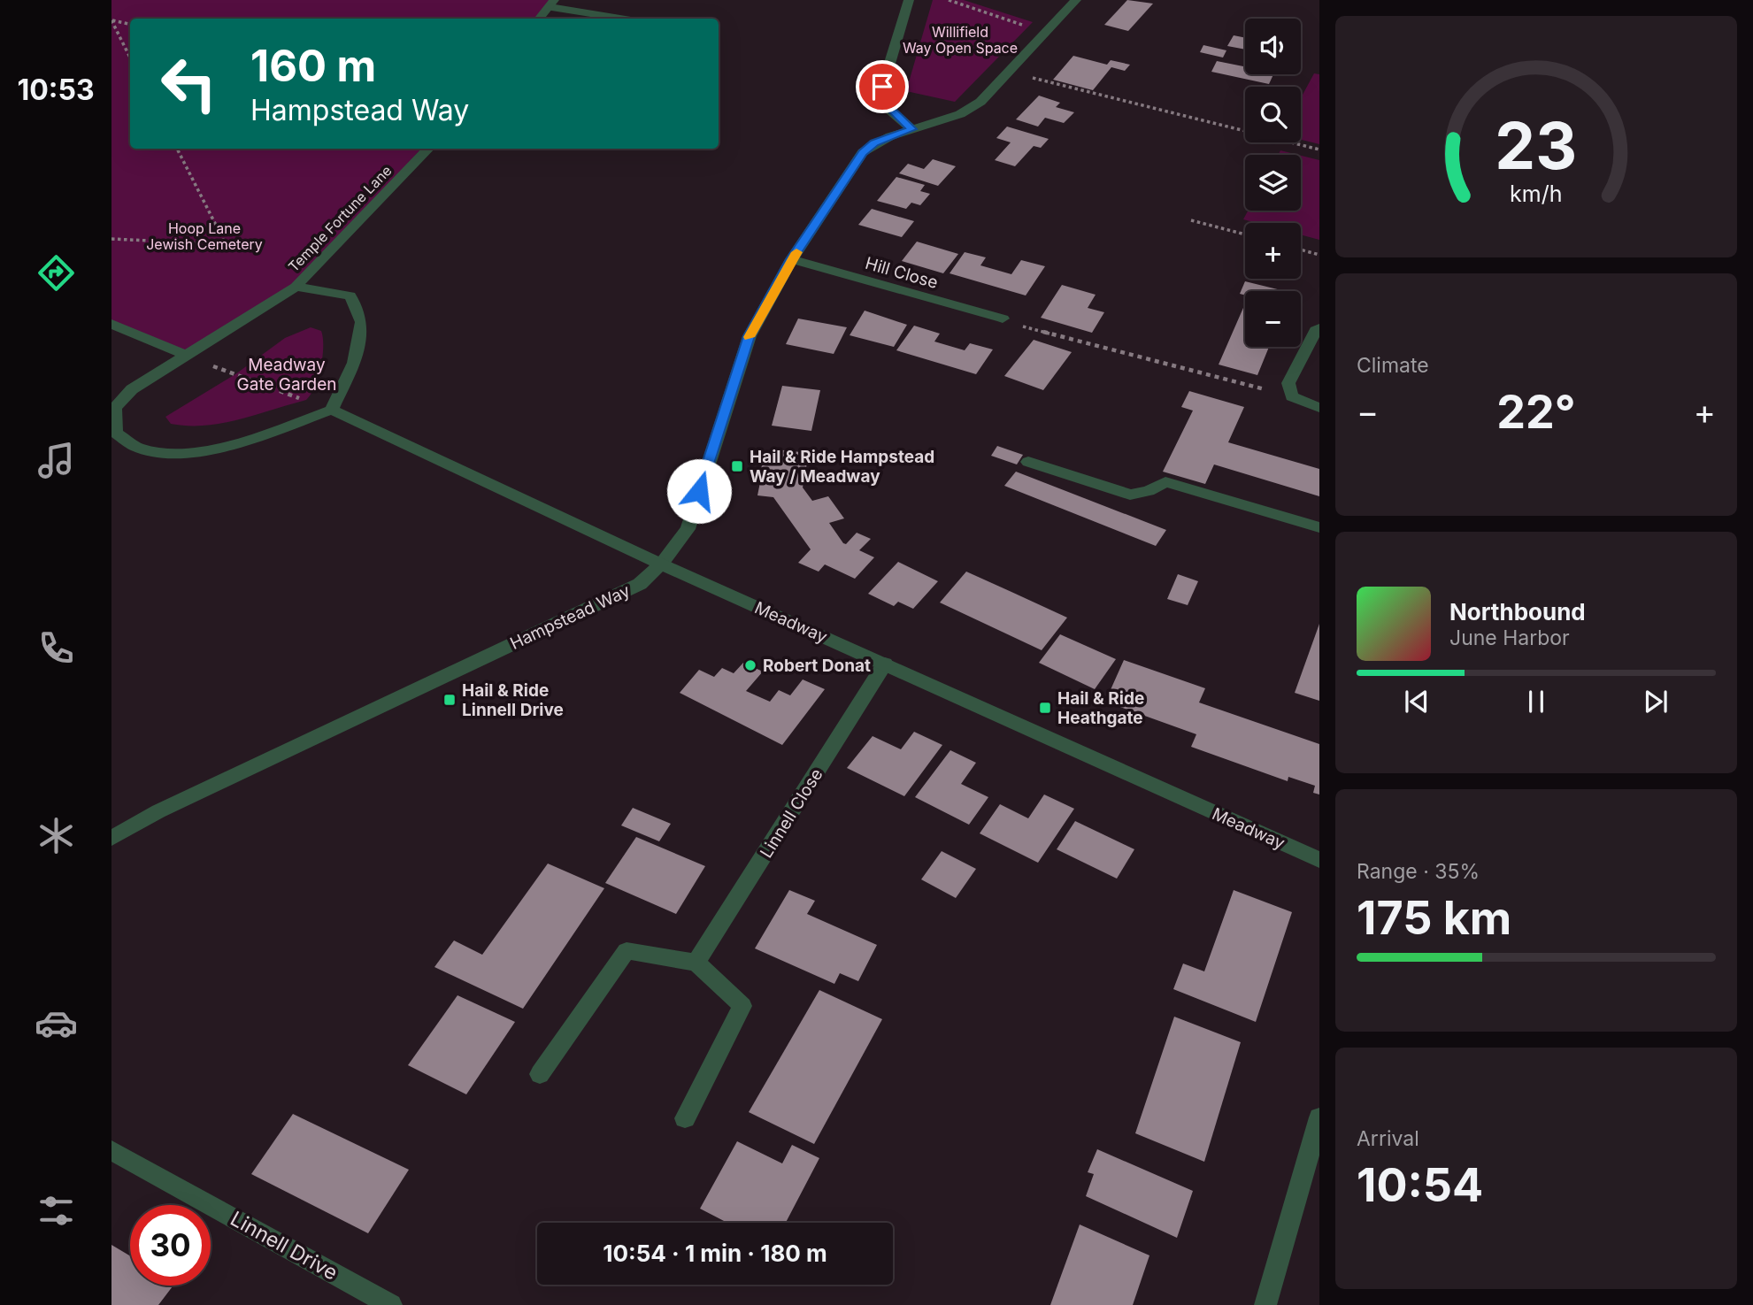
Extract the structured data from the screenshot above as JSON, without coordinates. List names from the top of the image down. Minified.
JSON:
{"streets":{"street":["Temple Fortune Lane","Hill Close","Hampstead Way","Meadway","Linnell Close","Linnell Drive"]},"crossings":[["Hill Close","Hampstead Way"],["Hampstead Way","Meadway"],["Meadway","Linnell Close"]],"parks":["Willifield Way Open Space","Hoop Lane Jewish Cemetery","Meadway Gate Garden"],"places":{"transit":["Hail & Ride Hampstead Way / Meadway","Hail & Ride Linnell Drive","Hail & Ride Heathgate"],"other":["Robert Donat"]},"page":{"tabs":"10:53","map_buttons":["+","−"],"turn":["160 m","Hampstead Way"],"tile":["Climate",["Range · 35%","175 km"],["Arrival","10:54"]],"heat":["−","22°","+"],"song":["Northbound","June Harbor"],"limit":"30","trip":"10:54 · 1 min · 180 m","gauge":["23","km/h"]}}
